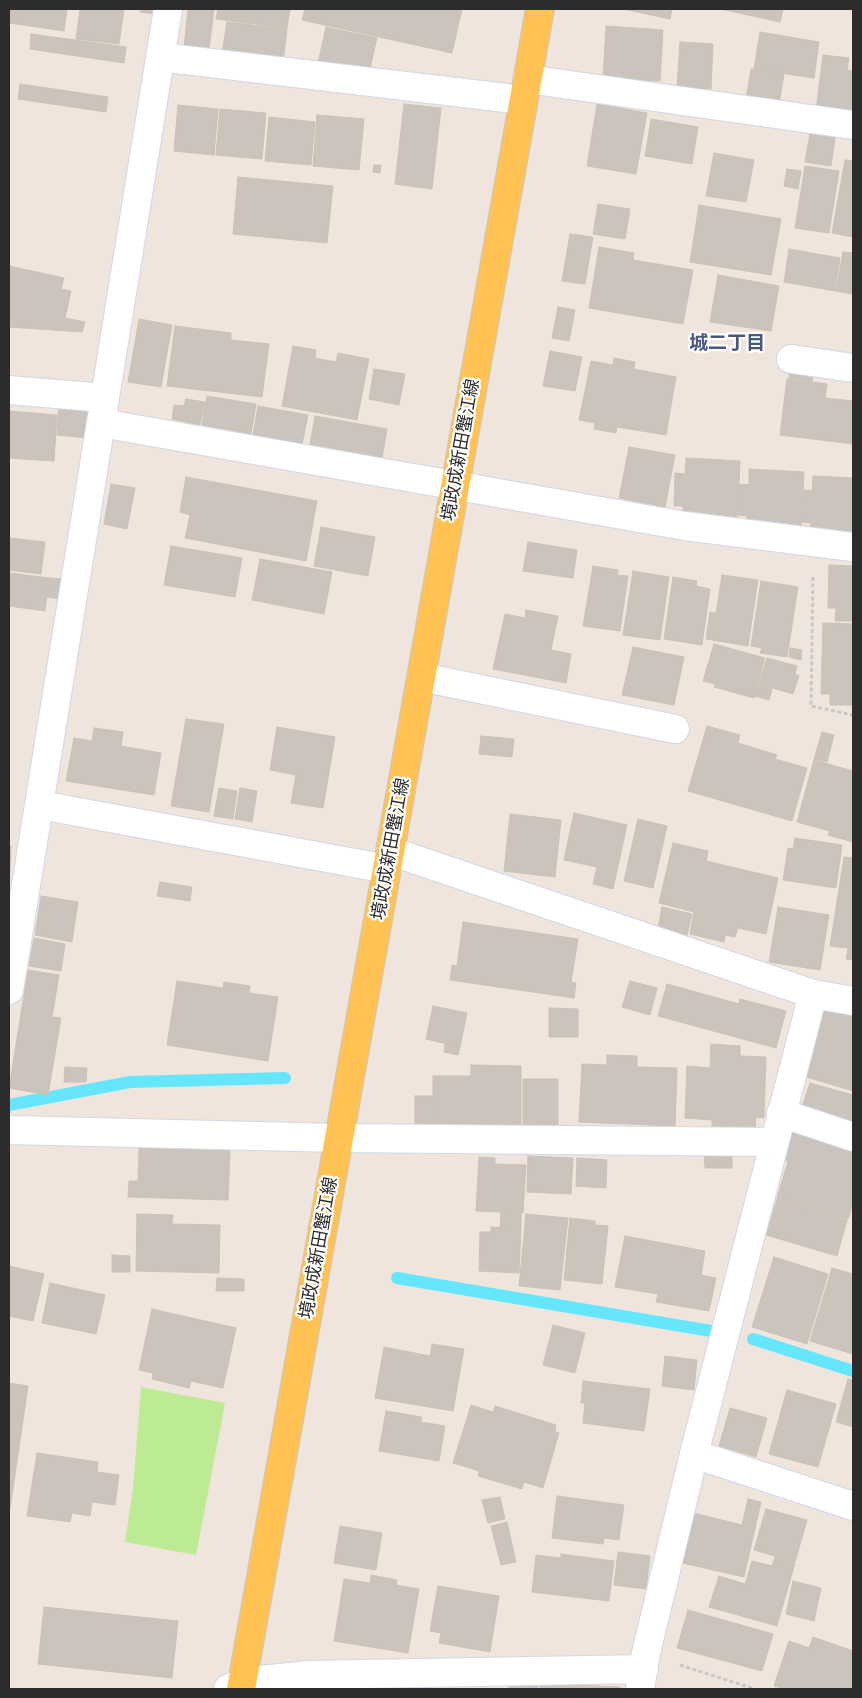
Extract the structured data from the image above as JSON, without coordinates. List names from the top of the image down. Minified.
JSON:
{"streets":{"main road":["境政成新田蟹江線"]},"districts":["城二丁目"]}
